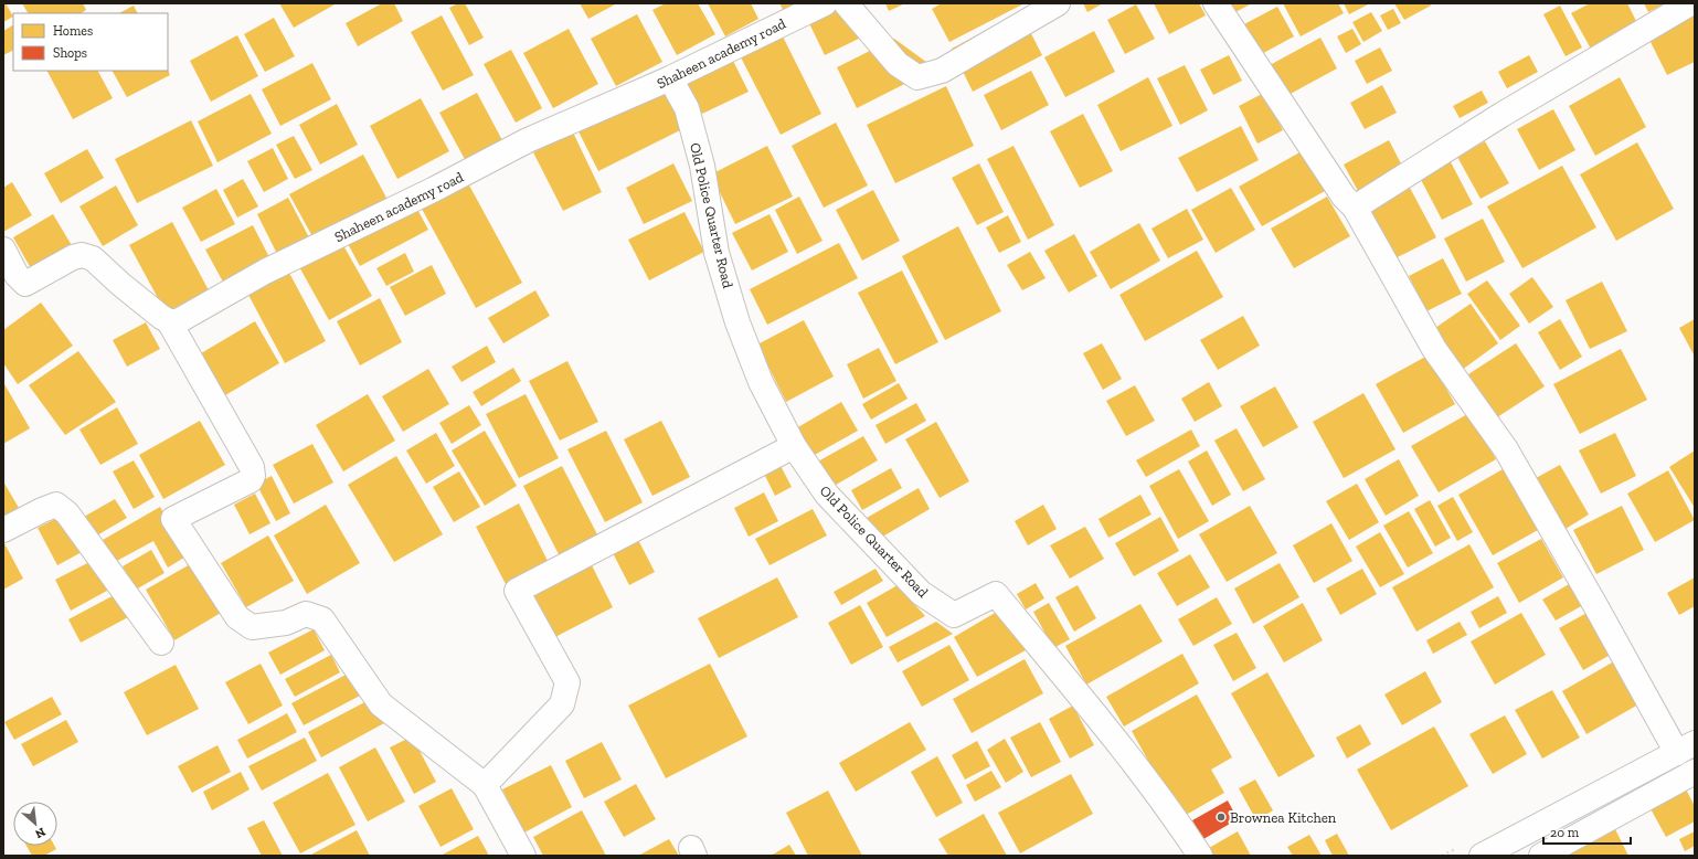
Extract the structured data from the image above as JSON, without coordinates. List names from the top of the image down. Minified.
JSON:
{"streets":{"street":["Shaheen academy road","Old Police Quarter Road"]},"crossings":[["Shaheen academy road","Old Police Quarter Road"]],"places":["Brownea Kitchen"],"legend":["Homes","Shops"],"scale_bar":"20 m","north":"bottom right"}
